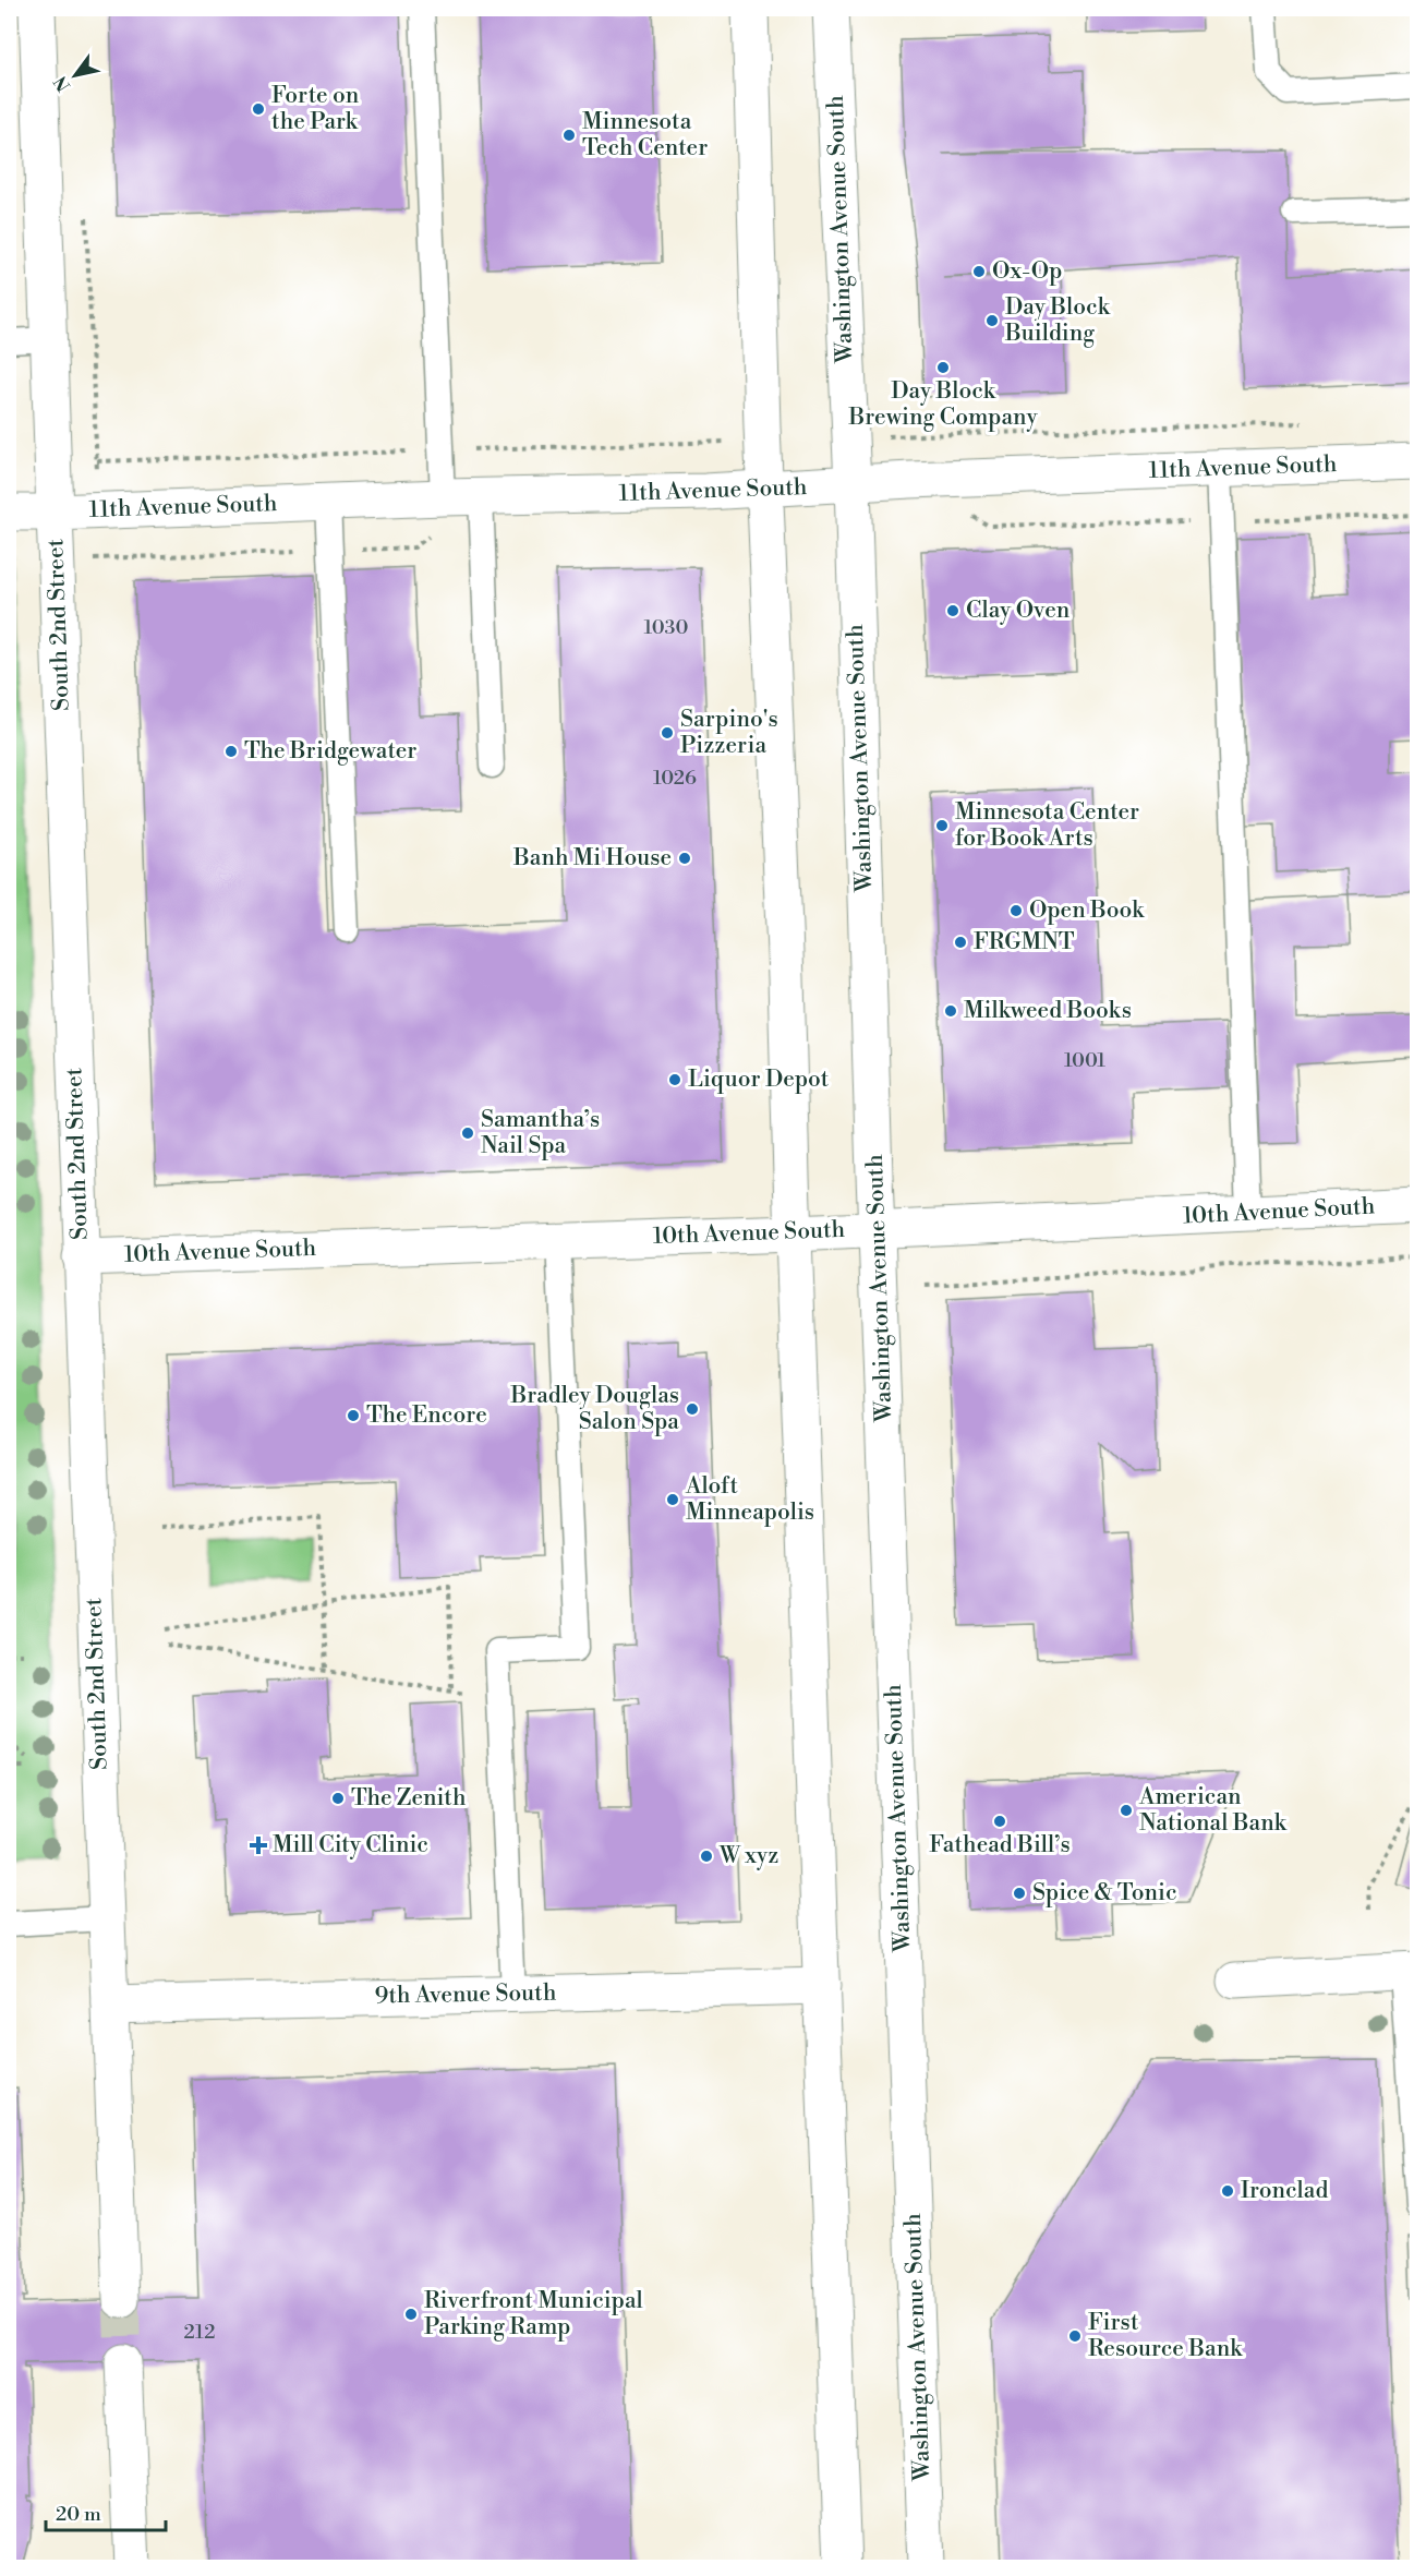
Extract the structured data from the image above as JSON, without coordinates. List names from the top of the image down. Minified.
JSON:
{"streets":{"street":["Washington Avenue South","11th Avenue South","South 2nd Street","10th Avenue South","9th Avenue South"]},"crossings":[["Washington Avenue South","11th Avenue South"],["Washington Avenue South","10th Avenue South"],["11th Avenue South","South 2nd Street"],["South 2nd Street","10th Avenue South"],["South 2nd Street","9th Avenue South"]],"places":{"other":["Forte on the Park","Minnesota Tech Center","Ox-Op","Day Block Building","Day Block Brewing Company","Clay Oven","Sarpino's Pizzeria","The Bridgewater","Minnesota Center for Book Arts","Banh Mi House","Open Book","FRGMNT","Milkweed Books","Liquor Depot","Samantha’s Nail Spa","Bradley Douglas Salon Spa","The Encore","Aloft Minneapolis","The Zenith","American National Bank","Fathead Bill’s","W xyz","Spice & Tonic","Ironclad","Riverfront Municipal Parking Ramp","First Resource Bank"],"health":["Mill City Clinic"]},"house_numbers":["1030","1026","1001","212"],"scale_bar":"20 m","north":"bottom left"}
